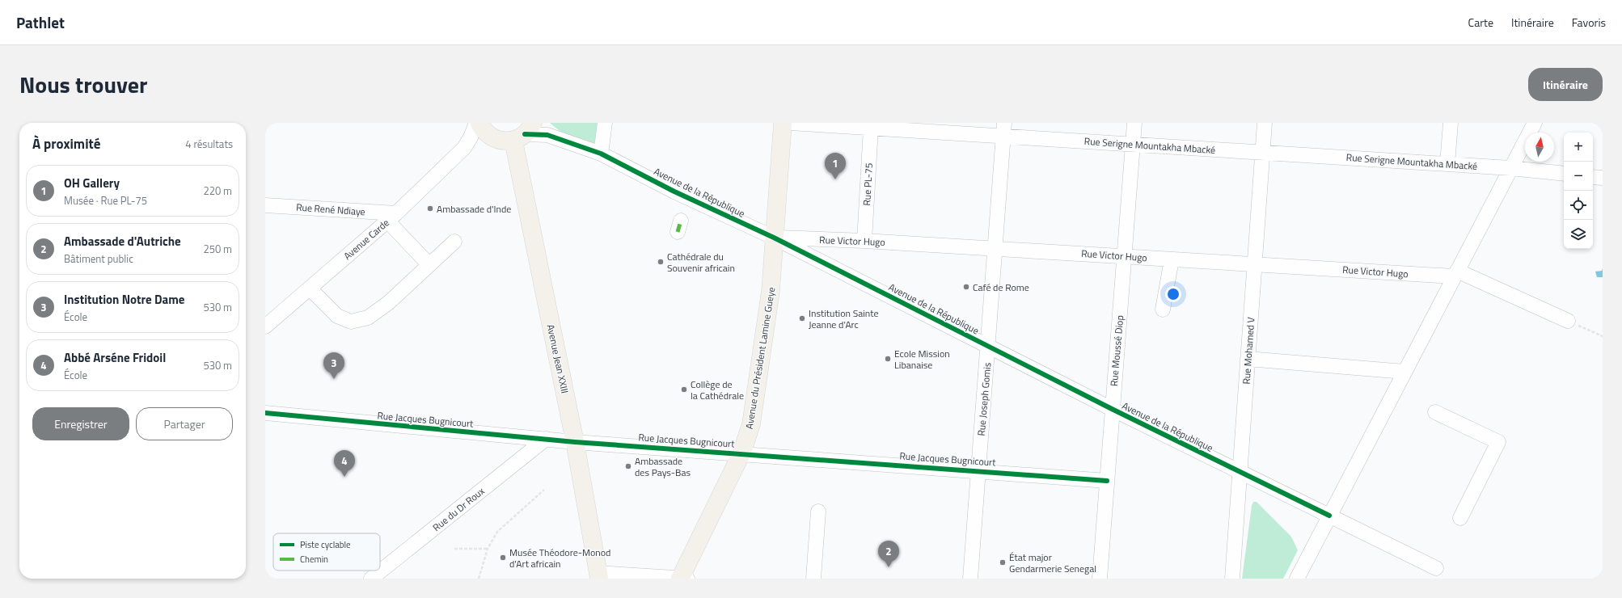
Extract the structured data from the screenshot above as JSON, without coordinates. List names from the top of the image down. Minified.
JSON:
{"streets":{"main road":["Avenue du Président Lamine Gueye","Avenue Jean XXIII"],"street":["Rue Serigne Mountakha Mbacké","Rue PL-75","Avenue de la République","Rue René Ndiaye","Avenue Carde","Rue Victor Hugo","Rue Moussé Diop","Rue Mohamed V","Rue Joseph Gomis","Rue Jacques Bugnicourt","Rue du Dr Roux"]},"crossings":[["Rue Serigne Mountakha Mbacké","Rue PL-75"],["Rue Serigne Mountakha Mbacké","Rue Moussé Diop"],["Rue Serigne Mountakha Mbacké","Rue Mohamed V"],["Rue Serigne Mountakha Mbacké","Rue Joseph Gomis"],["Rue PL-75","Rue Victor Hugo"],["Avenue de la République","Avenue Carde"],["Avenue de la République","Rue Victor Hugo"],["Avenue de la République","Rue Moussé Diop"],["Avenue de la République","Rue Mohamed V"],["Avenue de la République","Avenue du Président Lamine Gueye"],["Avenue de la République","Avenue Jean XXIII"],["Avenue de la République","Rue Joseph Gomis"],["Rue René Ndiaye","Avenue Carde"],["Avenue Carde","Avenue Jean XXIII"],["Rue Victor Hugo","Rue Moussé Diop"],["Rue Victor Hugo","Rue Mohamed V"],["Rue Victor Hugo","Avenue du Président Lamine Gueye"],["Rue Victor Hugo","Rue Joseph Gomis"],["Rue Moussé Diop","Rue Jacques Bugnicourt"],["Avenue du Président Lamine Gueye","Rue Jacques Bugnicourt"],["Avenue Jean XXIII","Rue Jacques Bugnicourt"],["Rue Joseph Gomis","Rue Jacques Bugnicourt"],["Rue Jacques Bugnicourt","Rue du Dr Roux"]],"places":["Ambassade d'Inde","Cathédrale du Souvenir africain","Café de Rome","Institution Sainte Jeanne d'Arc","Ecole Mission Libanaise","Collège de la Cathédrale","Ambassade des Pays-Bas","Musée Théodore-Monod d'Art africain","État major Gendarmerie Senegal"],"legend":["Piste cyclable","Chemin"],"north":"top","page":{"header":"Pathlet","nav":["Carte","Itinéraire","Favoris"],"title":"Nous trouver","buttons":["Itinéraire",["Enregistrer","Partager"]],"heading":["À proximité","4 résultats"],"map_buttons":["+","−"],"pins":["1","3","4","2"],"list":[{"mark":"1","name":"OH Gallery","note":"Musée · Rue PL-75","value":"220 m"},{"mark":"2","name":"Ambassade d'Autriche","note":"Bâtiment public","value":"250 m"},{"mark":"3","name":"Institution Notre Dame","note":"École","value":"530 m"},{"mark":"4","name":"Abbé Arséne Fridoil","note":"École","value":"530 m"}]}}
